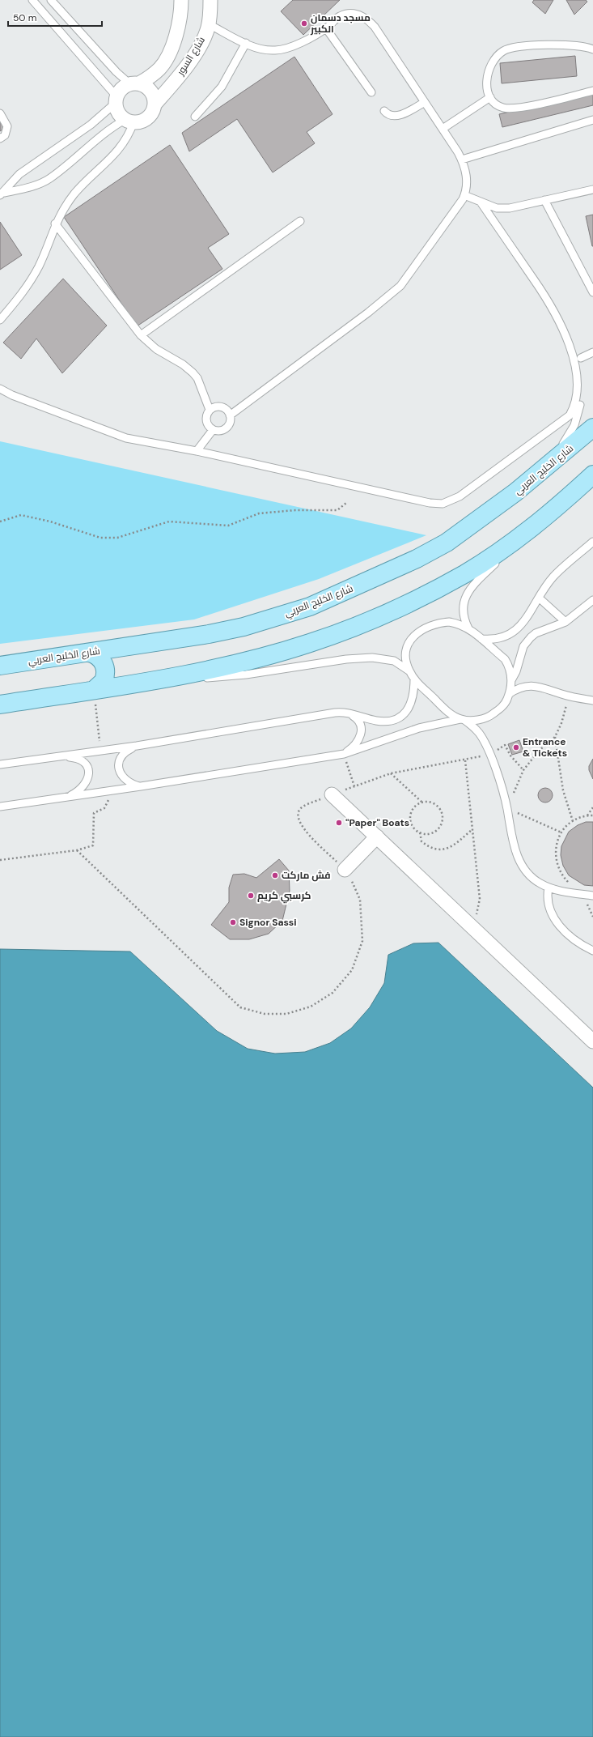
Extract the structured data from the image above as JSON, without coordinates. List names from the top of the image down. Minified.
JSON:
{"streets":{"main road":["شارع الخليج العربي"],"street":["شارع السور"]},"places":["مسجد دسمان الكبير","Entrance & Tickets","\"Paper\" Boats","فش ماركت","كرسبي كريم","Signor Sassi"],"scale_bar":"50 m"}
